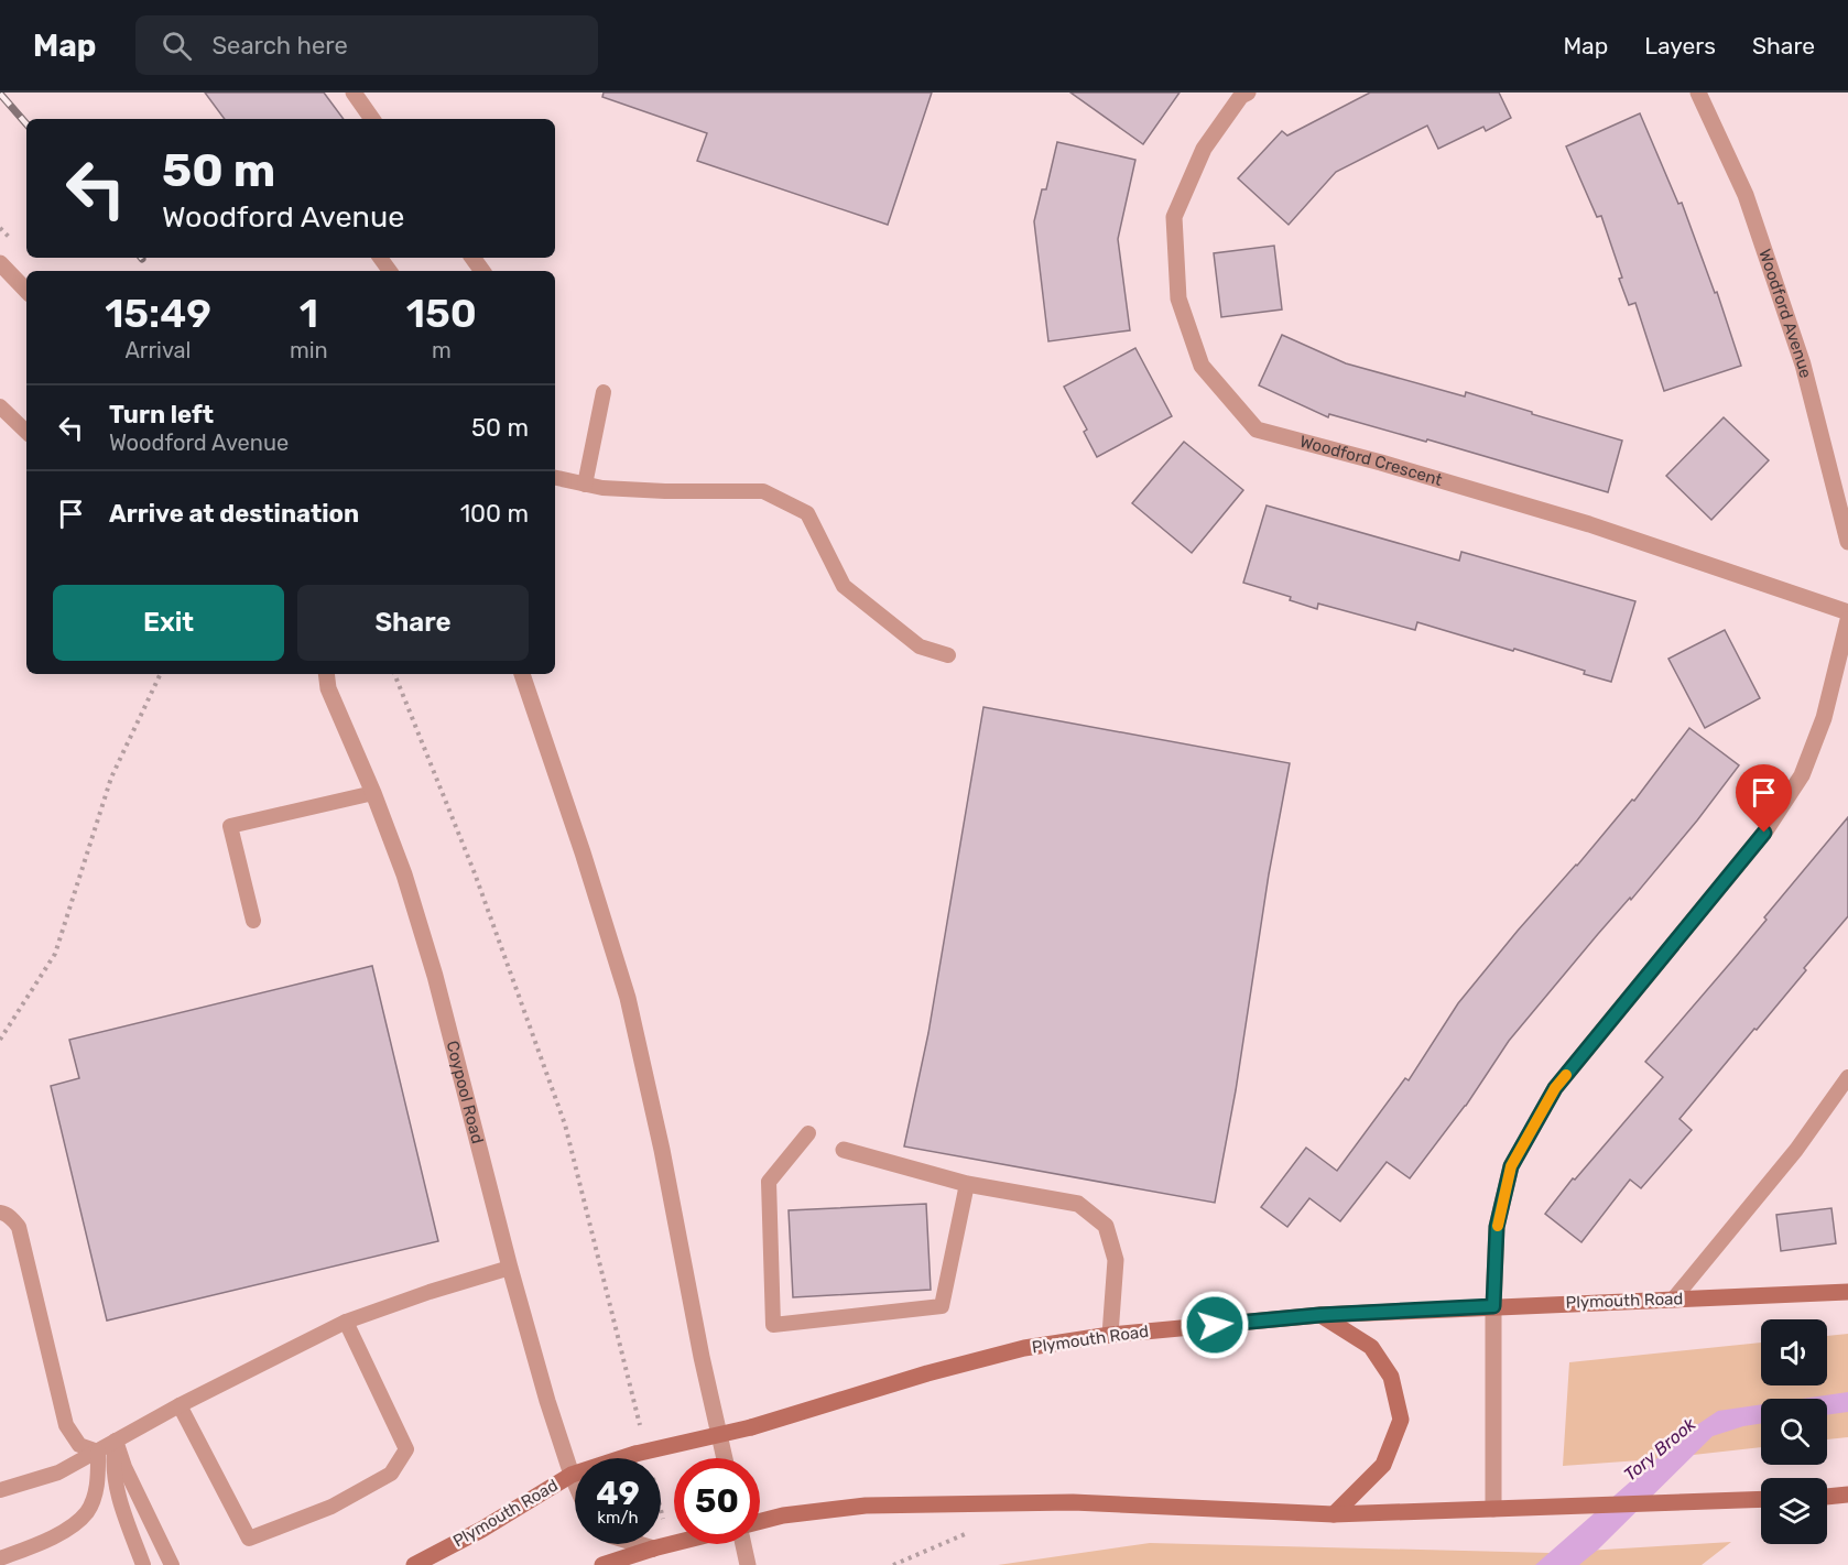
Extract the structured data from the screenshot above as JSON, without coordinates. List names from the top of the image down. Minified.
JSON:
{"streets":{"main road":["Plymouth Road"],"street":["Woodford Avenue","Woodford Crescent","Coypool Road"]},"crossings":[["Coypool Road","Plymouth Road"]],"water":["Tory Brook"],"page":{"header":"Map","search":"Search here","nav":["Map","Layers","Share"],"turn":["50 m","Woodford Avenue"],"eta":["15:49","Arrival","1","min","150","m"],"list":[{"name":"Turn left","note":"Woodford Avenue","value":"50 m"},{"name":"Arrive at destination","value":"100 m"}],"buttons":["Exit","Share"],"speed":"49 km/h","limit":"50"}}
